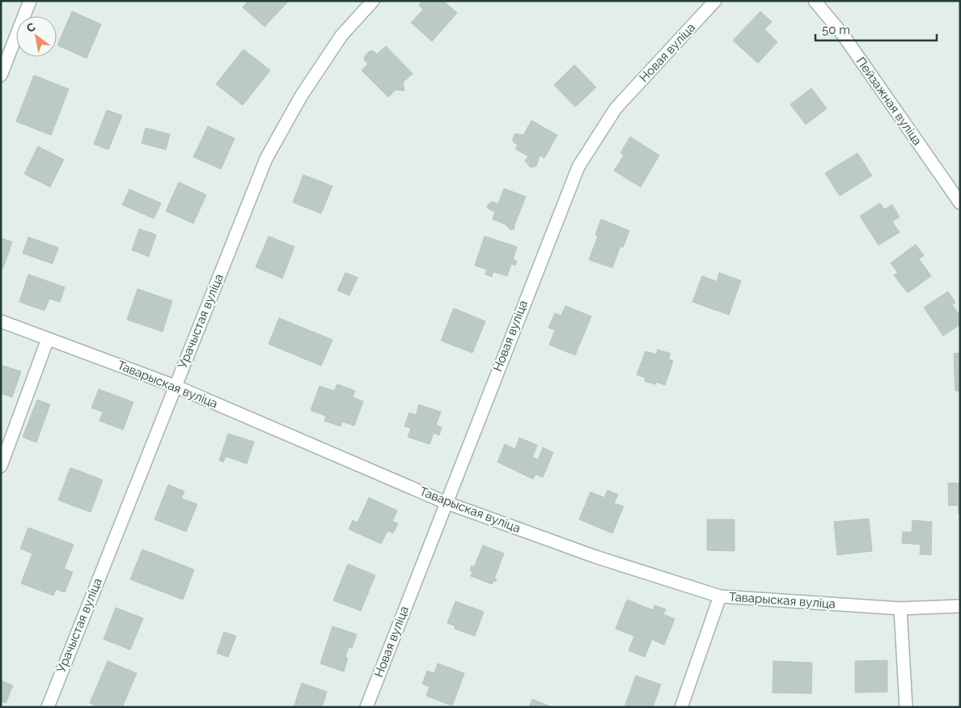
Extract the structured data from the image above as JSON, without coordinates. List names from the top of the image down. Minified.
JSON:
{"streets":{"street":["Новая вуліца","Пейзажная вуліца","Урачыстая вуліца","Таварыская вуліца"]},"crossings":[["Новая вуліца","Таварыская вуліца"],["Урачыстая вуліца","Таварыская вуліца"]],"scale_bar":"50 m","north":"top left"}
